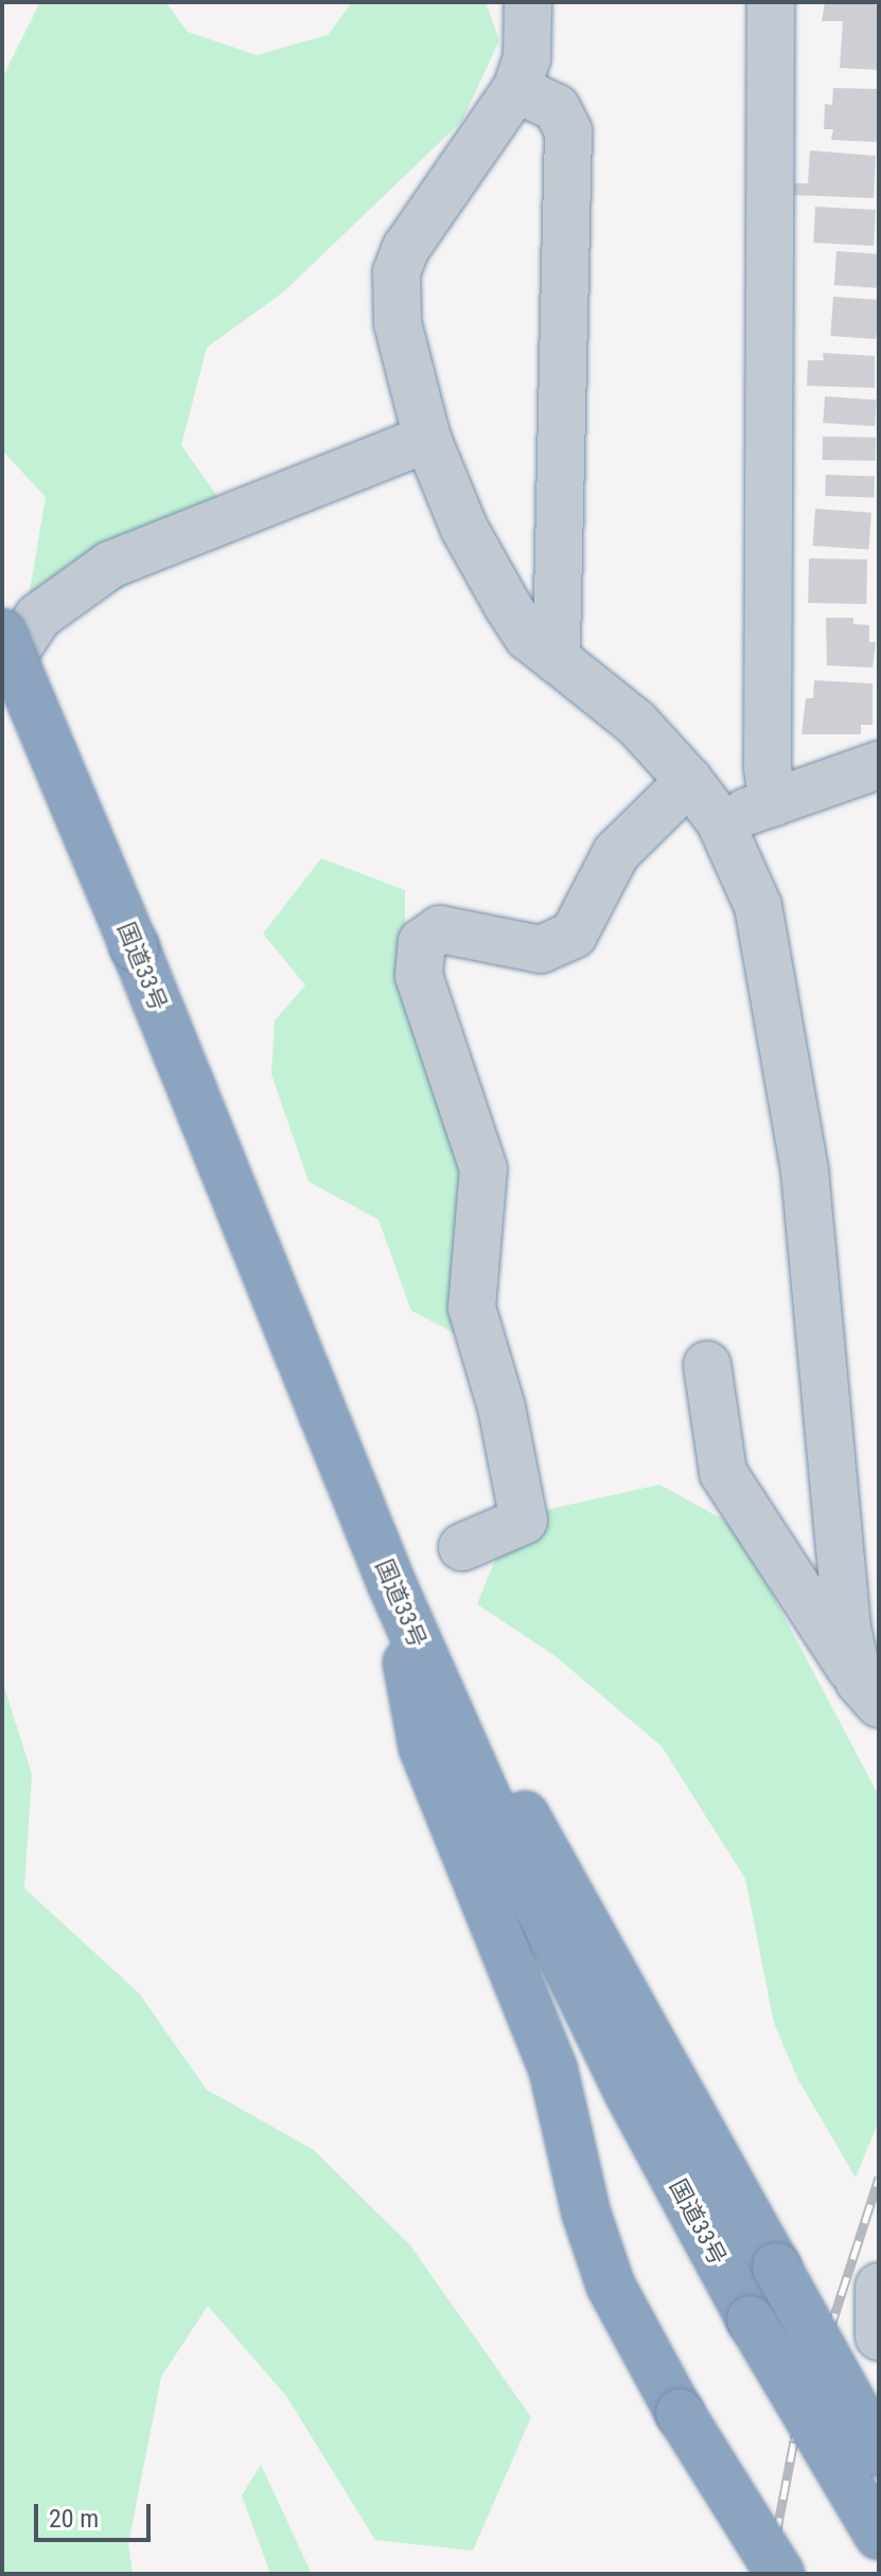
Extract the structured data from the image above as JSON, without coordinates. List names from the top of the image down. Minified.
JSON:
{"streets":{"highway":["国道33号"]},"scale_bar":"20 m"}
